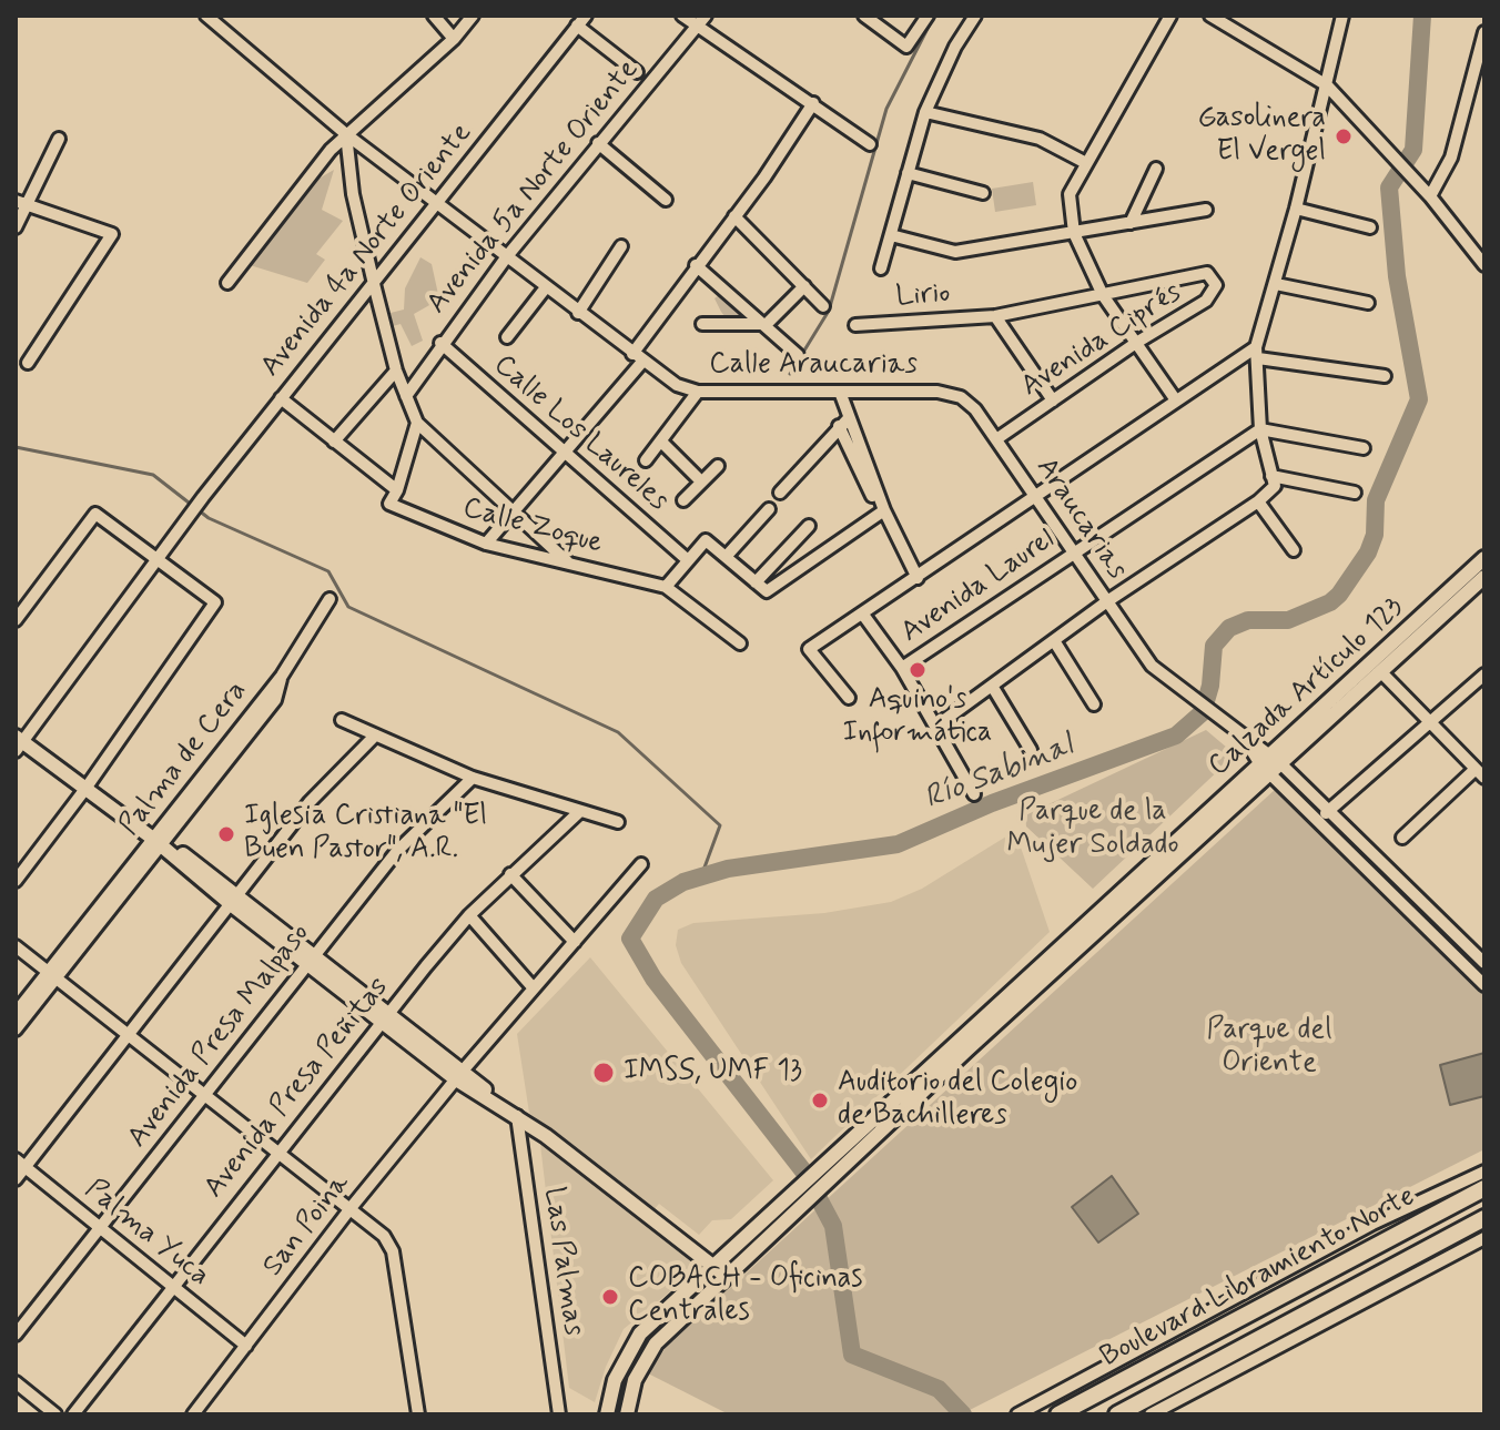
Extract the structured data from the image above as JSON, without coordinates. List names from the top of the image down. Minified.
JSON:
{"streets":{"highway":["Boulevard Libramiento Norte"],"main road":["Calzada Artículo 123"],"street":["Avenida 5a Norte Oriente","Avenida 4a Norte Oriente","Lirio","Avenida Ciprés","Calle Araucarias","Calle Los Laureles","Araucarias","Calle Zoque","Avenida Laurel","Palma de Cera","Avenida Presa Malpaso","Avenida Presa Peñitas","San Poina","Palma Yuca","Las Palmas"]},"crossings":[["Avenida 5a Norte Oriente","Calle Los Laureles"],["Lirio","Avenida Ciprés"],["Avenida Ciprés","Araucarias"],["Calle Araucarias","Araucarias"],["Araucarias","Avenida Laurel"],["Araucarias","Calzada Artículo 123"],["Avenida Presa Malpaso","Palma Yuca"],["Avenida Presa Peñitas","Palma Yuca"],["San Poina","Palma Yuca"]],"water":["Río Sabinal"],"parks":["Parque de la Mujer Soldado","Parque del Oriente"],"places":["Gasolinera El Vergel","Aquino's Informática","Iglesia Cristiana \"El Buen Pastor\", A.R.","IMSS, UMF 13","Auditorio del Colegio de Bachilleres","COBACH - Oficinas Centrales"]}
